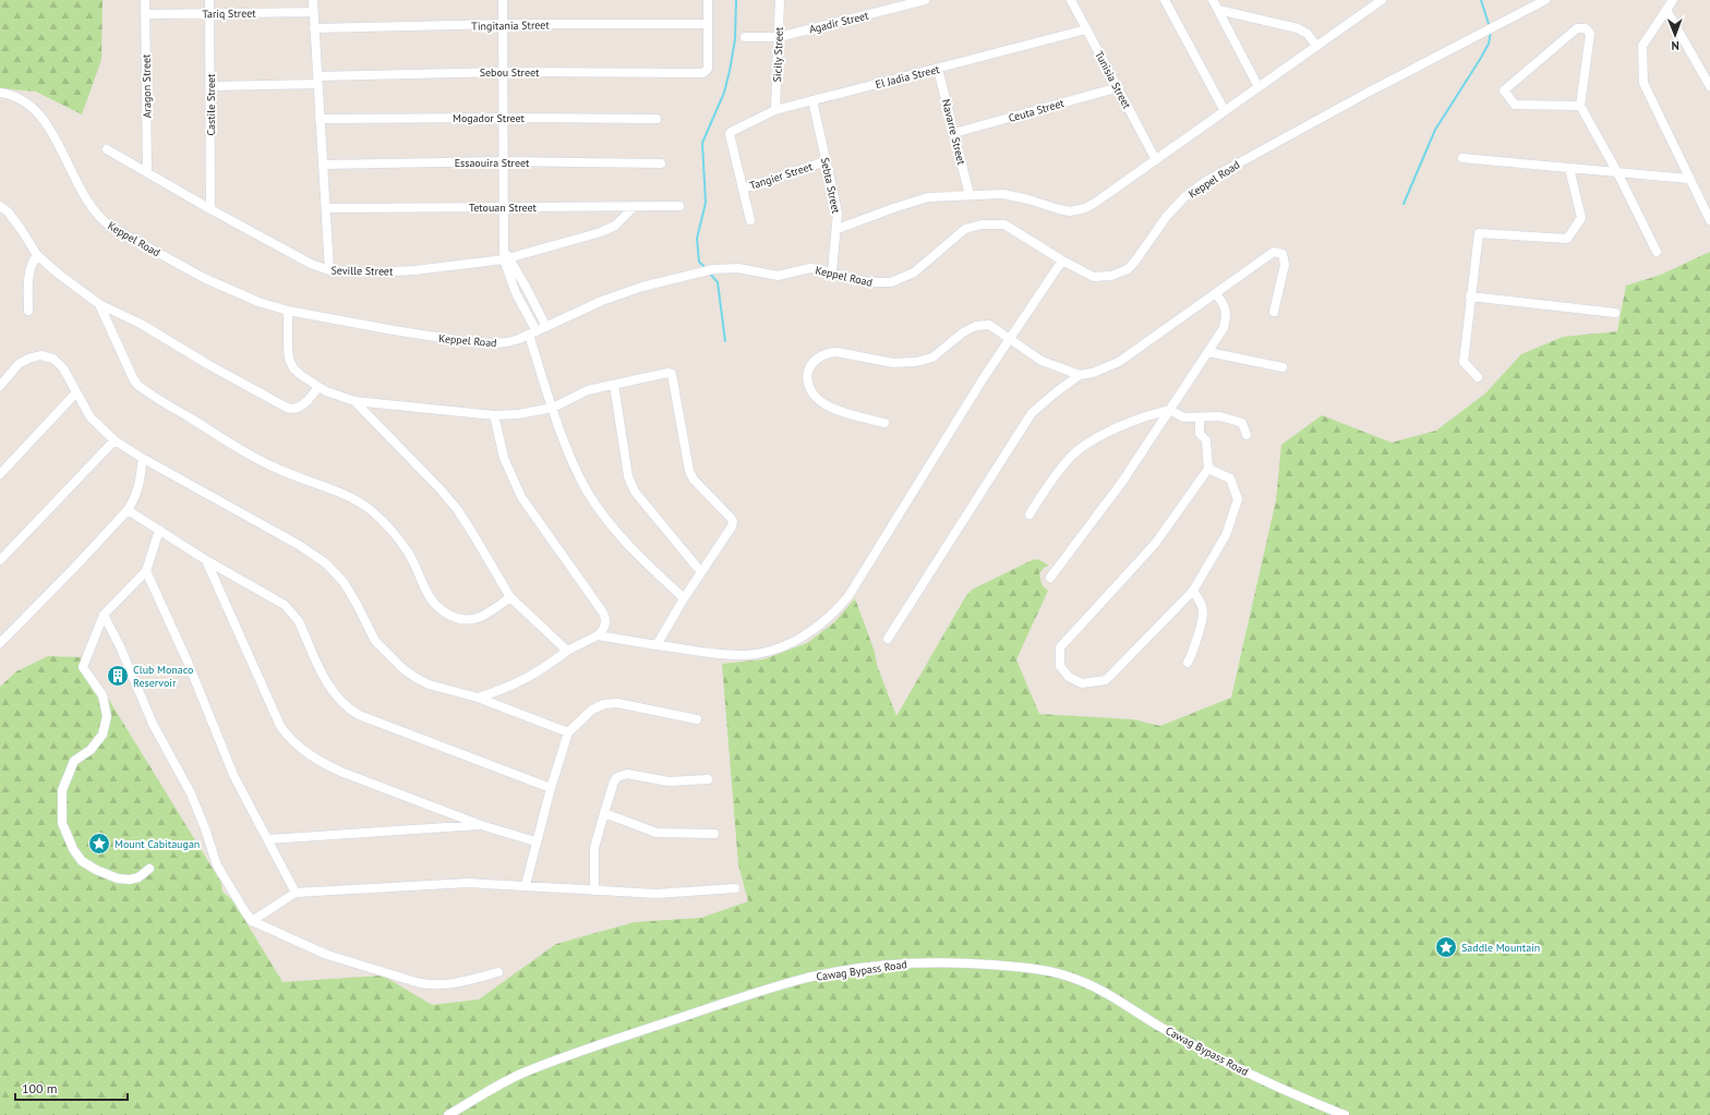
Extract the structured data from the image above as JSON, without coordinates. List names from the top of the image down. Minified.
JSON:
{"streets":{"street":["Tariq Street","Agadir Street","Tingitania Street","Sicily Street","Sebou Street","El Jadia Street","Tunisia Street","Aragon Street","Castile Street","Ceuta Street","Mogador Street","Navarre Street","Essaouira Street","Tangier Street","Keppel Road","Sebta Street","Tetouan Street","Seville Street","Cawag Bypass Road"]},"crossings":[["Tariq Street","Aragon Street"],["Tariq Street","Castile Street"],["Agadir Street","Sicily Street"],["Tingitania Street","Sebou Street"],["Sicily Street","El Jadia Street"],["Sebou Street","Castile Street"],["El Jadia Street","Tunisia Street"],["El Jadia Street","Navarre Street"],["El Jadia Street","Tangier Street"],["El Jadia Street","Sebta Street"],["Tunisia Street","Ceuta Street"],["Aragon Street","Seville Street"],["Castile Street","Seville Street"],["Ceuta Street","Navarre Street"],["Tangier Street","Sebta Street"],["Keppel Road","Sebta Street"],["Tetouan Street","Seville Street"]],"places":{"building":["Club Monaco Reservoir"],"place":["Mount Cabitaugan","Saddle Mountain"]},"scale_bar":"100 m","north":"bottom"}
